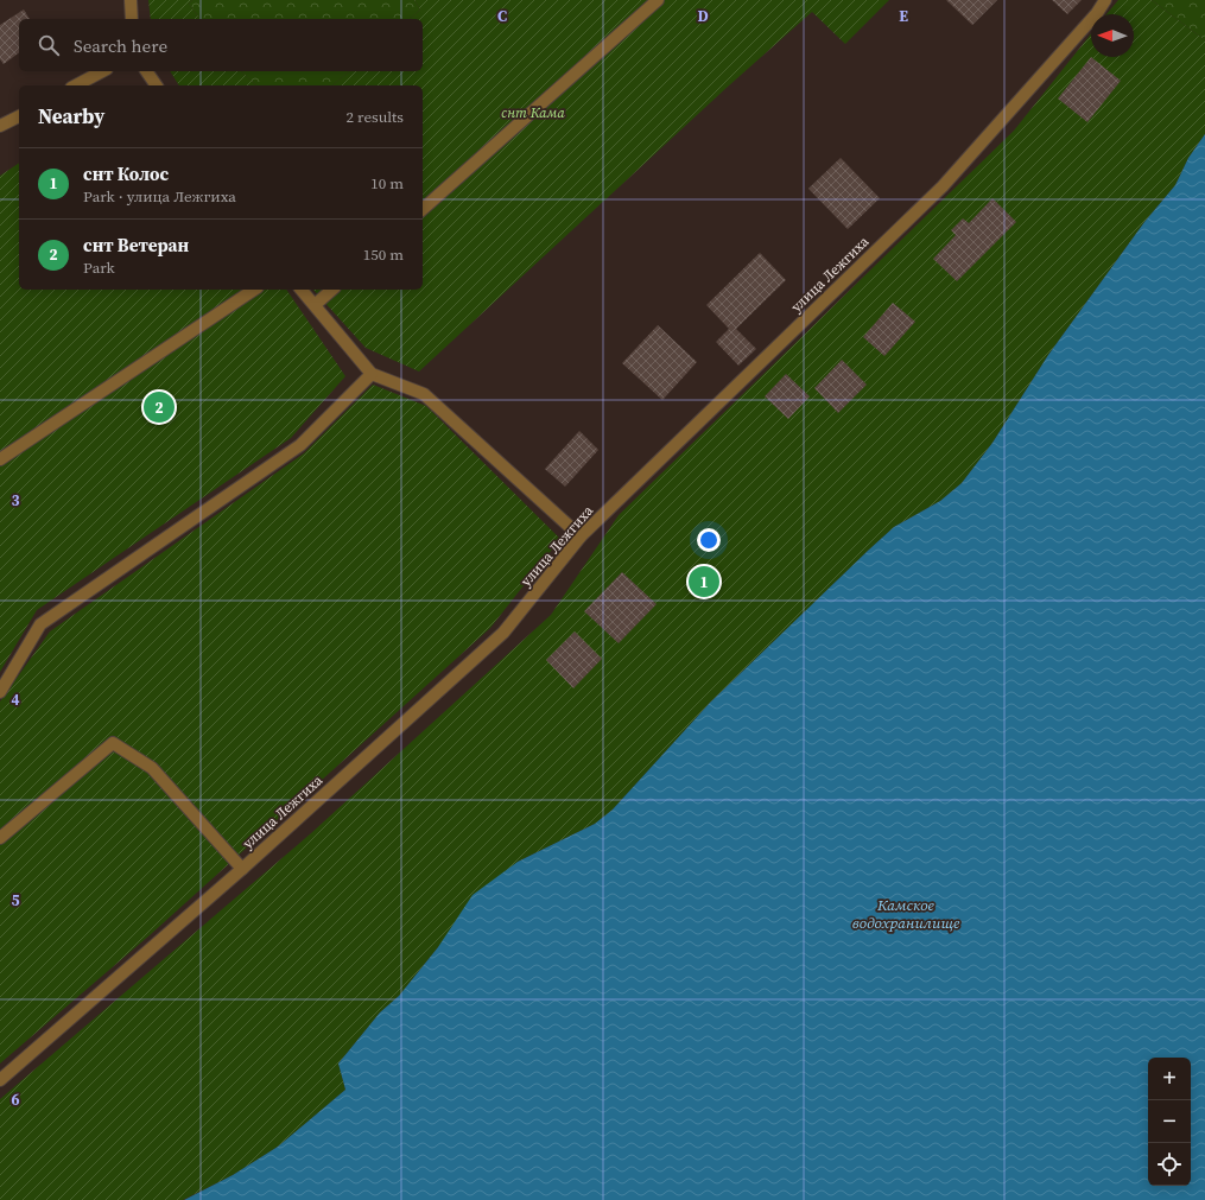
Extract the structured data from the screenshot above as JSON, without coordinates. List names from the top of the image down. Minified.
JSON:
{"streets":{"street":["улица Лежгиха"]},"water":["Камское водохранилище"],"parks":["снт Кама"],"north":"left","page":{"search":"Search here","heading":["Nearby","2 results"],"list":[{"mark":"1","name":"снт Колос","note":"Park · улица Лежгиха","value":"10 m"},{"mark":"2","name":"снт Ветеран","note":"Park","value":"150 m"}],"pins":["2","1"],"map_buttons":["+","−"]},"grid":{"columns":["C","D","E"],"rows":["3","4","5","6"]}}
